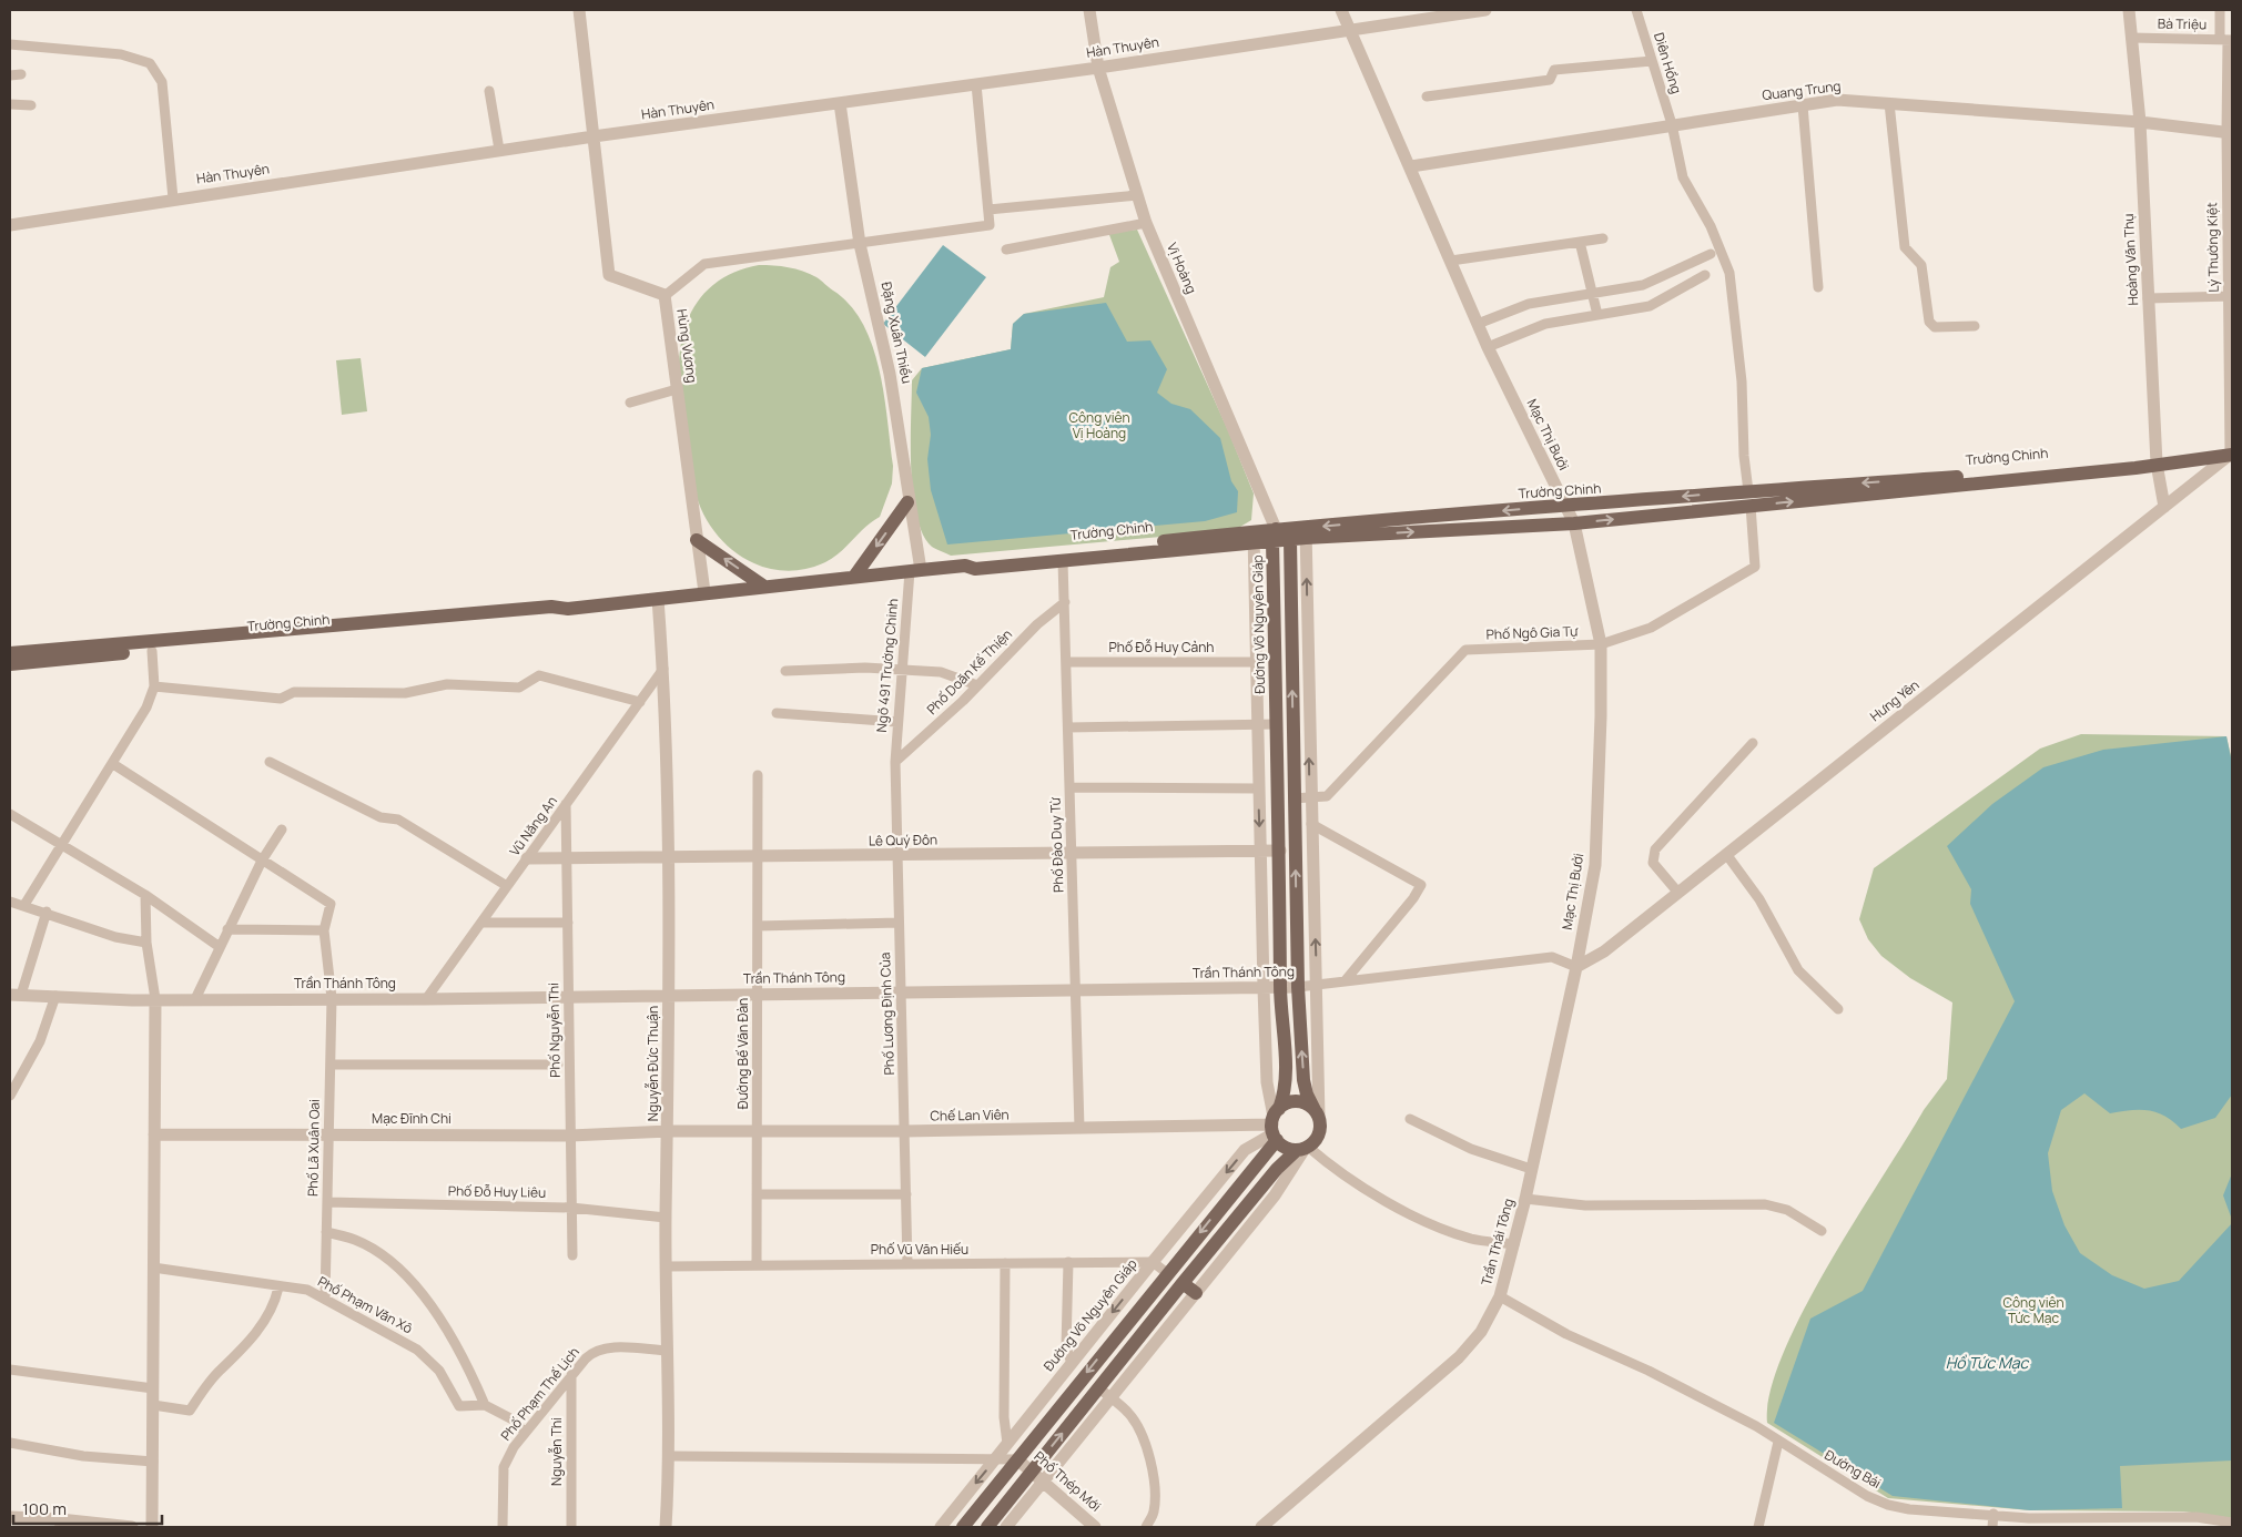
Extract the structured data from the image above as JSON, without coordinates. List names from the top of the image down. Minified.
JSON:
{"streets":{"main road":["Trường Chinh","Đường Võ Nguyên Giáp"],"street":["Bà Triệu","Hàn Thuyên","Diên Hồng","Quang Trung","Lý Thường Kiệt","Hoàng Văn Thụ","Vị Hoàng","Đặng Xuân Thiều","Hùng Vương","Mạc Thị Bưởi","Phố Ngô Gia Tự","Phố Đỗ Huy Cảnh","Ngõ 491 Trường Chinh","Phố Doãn Kế Thiện","Hưng Yên","Vũ Năng An","Lê Quý Đôn","Phố Đào Duy Từ","Trần Thánh Tông","Phố Lương Định Của","Phố Nguyễn Thi","Đường Bế Văn Đàn","Nguyễn Đức Thuận","Chế Lan Viên","Mạc Đĩnh Chi","Phố Lã Xuân Oai","Phố Đỗ Huy Liêu","Trần Thái Tông","Phố Vũ Văn Hiếu","Phố Phạm Văn Xô","Phố Phạm Thế Lịch","Nguyễn Thi","Đường Bái","Phố Thép Mới"]},"crossings":[["Bà Triệu","Lý Thường Kiệt"],["Bà Triệu","Hoàng Văn Thụ"],["Hàn Thuyên","Vị Hoàng"],["Hàn Thuyên","Đặng Xuân Thiều"],["Hàn Thuyên","Hùng Vương"],["Hàn Thuyên","Mạc Thị Bưởi"],["Diên Hồng","Quang Trung"],["Diên Hồng","Trường Chinh"],["Quang Trung","Lý Thường Kiệt"],["Quang Trung","Hoàng Văn Thụ"],["Quang Trung","Mạc Thị Bưởi"],["Lý Thường Kiệt","Trường Chinh"],["Lý Thường Kiệt","Hưng Yên"],["Hoàng Văn Thụ","Trường Chinh"],["Hoàng Văn Thụ","Hưng Yên"],["Vị Hoàng","Trường Chinh"],["Vị Hoàng","Đường Võ Nguyên Giáp"],["Đặng Xuân Thiều","Trường Chinh"],["Đặng Xuân Thiều","Ngõ 491 Trường Chinh"],["Hùng Vương","Trường Chinh"],["Mạc Thị Bưởi","Trường Chinh"],["Mạc Thị Bưởi","Phố Ngô Gia Tự"],["Mạc Thị Bưởi","Hưng Yên"],["Mạc Thị Bưởi","Trần Thánh Tông"],["Mạc Thị Bưởi","Trần Thái Tông"],["Trường Chinh","Đường Võ Nguyên Giáp"],["Trường Chinh","Phố Ngô Gia Tự"],["Trường Chinh","Ngõ 491 Trường Chinh"],["Trường Chinh","Hưng Yên"],["Trường Chinh","Phố Đào Duy Từ"],["Trường Chinh","Nguyễn Đức Thuận"],["Đường Võ Nguyên Giáp","Phố Đỗ Huy Cảnh"],["Đường Võ Nguyên Giáp","Lê Quý Đôn"],["Đường Võ Nguyên Giáp","Trần Thánh Tông"],["Đường Võ Nguyên Giáp","Chế Lan Viên"],["Đường Võ Nguyên Giáp","Phố Vũ Văn Hiếu"],["Đường Võ Nguyên Giáp","Phố Thép Mới"],["Phố Đỗ Huy Cảnh","Phố Đào Duy Từ"],["Ngõ 491 Trường Chinh","Phố Doãn Kế Thiện"],["Ngõ 491 Trường Chinh","Phố Lương Định Của"],["Phố Doãn Kế Thiện","Phố Đào Duy Từ"],["Phố Doãn Kế Thiện","Phố Lương Định Của"],["Hưng Yên","Trần Thánh Tông"],["Hưng Yên","Trần Thái Tông"],["Vũ Năng An","Lê Quý Đôn"],["Vũ Năng An","Trần Thánh Tông"],["Vũ Năng An","Phố Nguyễn Thi"],["Vũ Năng An","Nguyễn Đức Thuận"],["Lê Quý Đôn","Phố Đào Duy Từ"],["Lê Quý Đôn","Phố Lương Định Của"],["Lê Quý Đôn","Phố Nguyễn Thi"],["Lê Quý Đôn","Đường Bế Văn Đàn"],["Lê Quý Đôn","Nguyễn Đức Thuận"],["Phố Đào Duy Từ","Trần Thánh Tông"],["Phố Đào Duy Từ","Chế Lan Viên"],["Trần Thánh Tông","Phố Lương Định Của"],["Trần Thánh Tông","Phố Nguyễn Thi"],["Trần Thánh Tông","Đường Bế Văn Đàn"],["Trần Thánh Tông","Nguyễn Đức Thuận"],["Trần Thánh Tông","Phố Lã Xuân Oai"],["Trần Thánh Tông","Trần Thái Tông"],["Phố Lương Định Của","Chế Lan Viên"],["Phố Lương Định Của","Phố Vũ Văn Hiếu"],["Phố Nguyễn Thi","Mạc Đĩnh Chi"],["Phố Nguyễn Thi","Phố Đỗ Huy Liêu"],["Đường Bế Văn Đàn","Chế Lan Viên"],["Đường Bế Văn Đàn","Phố Vũ Văn Hiếu"],["Nguyễn Đức Thuận","Chế Lan Viên"],["Nguyễn Đức Thuận","Mạc Đĩnh Chi"],["Nguyễn Đức Thuận","Phố Đỗ Huy Liêu"],["Nguyễn Đức Thuận","Phố Vũ Văn Hiếu"],["Nguyễn Đức Thuận","Phố Phạm Thế Lịch"],["Chế Lan Viên","Mạc Đĩnh Chi"],["Mạc Đĩnh Chi","Phố Lã Xuân Oai"],["Phố Lã Xuân Oai","Phố Đỗ Huy Liêu"],["Phố Lã Xuân Oai","Phố Phạm Văn Xô"],["Trần Thái Tông","Đường Bái"],["Phố Phạm Thế Lịch","Nguyễn Thi"]],"water":["Hồ Tức Mạc"],"parks":["Công viên Vị Hoàng","Công viên Tức Mạc"],"scale_bar":"100 m"}
